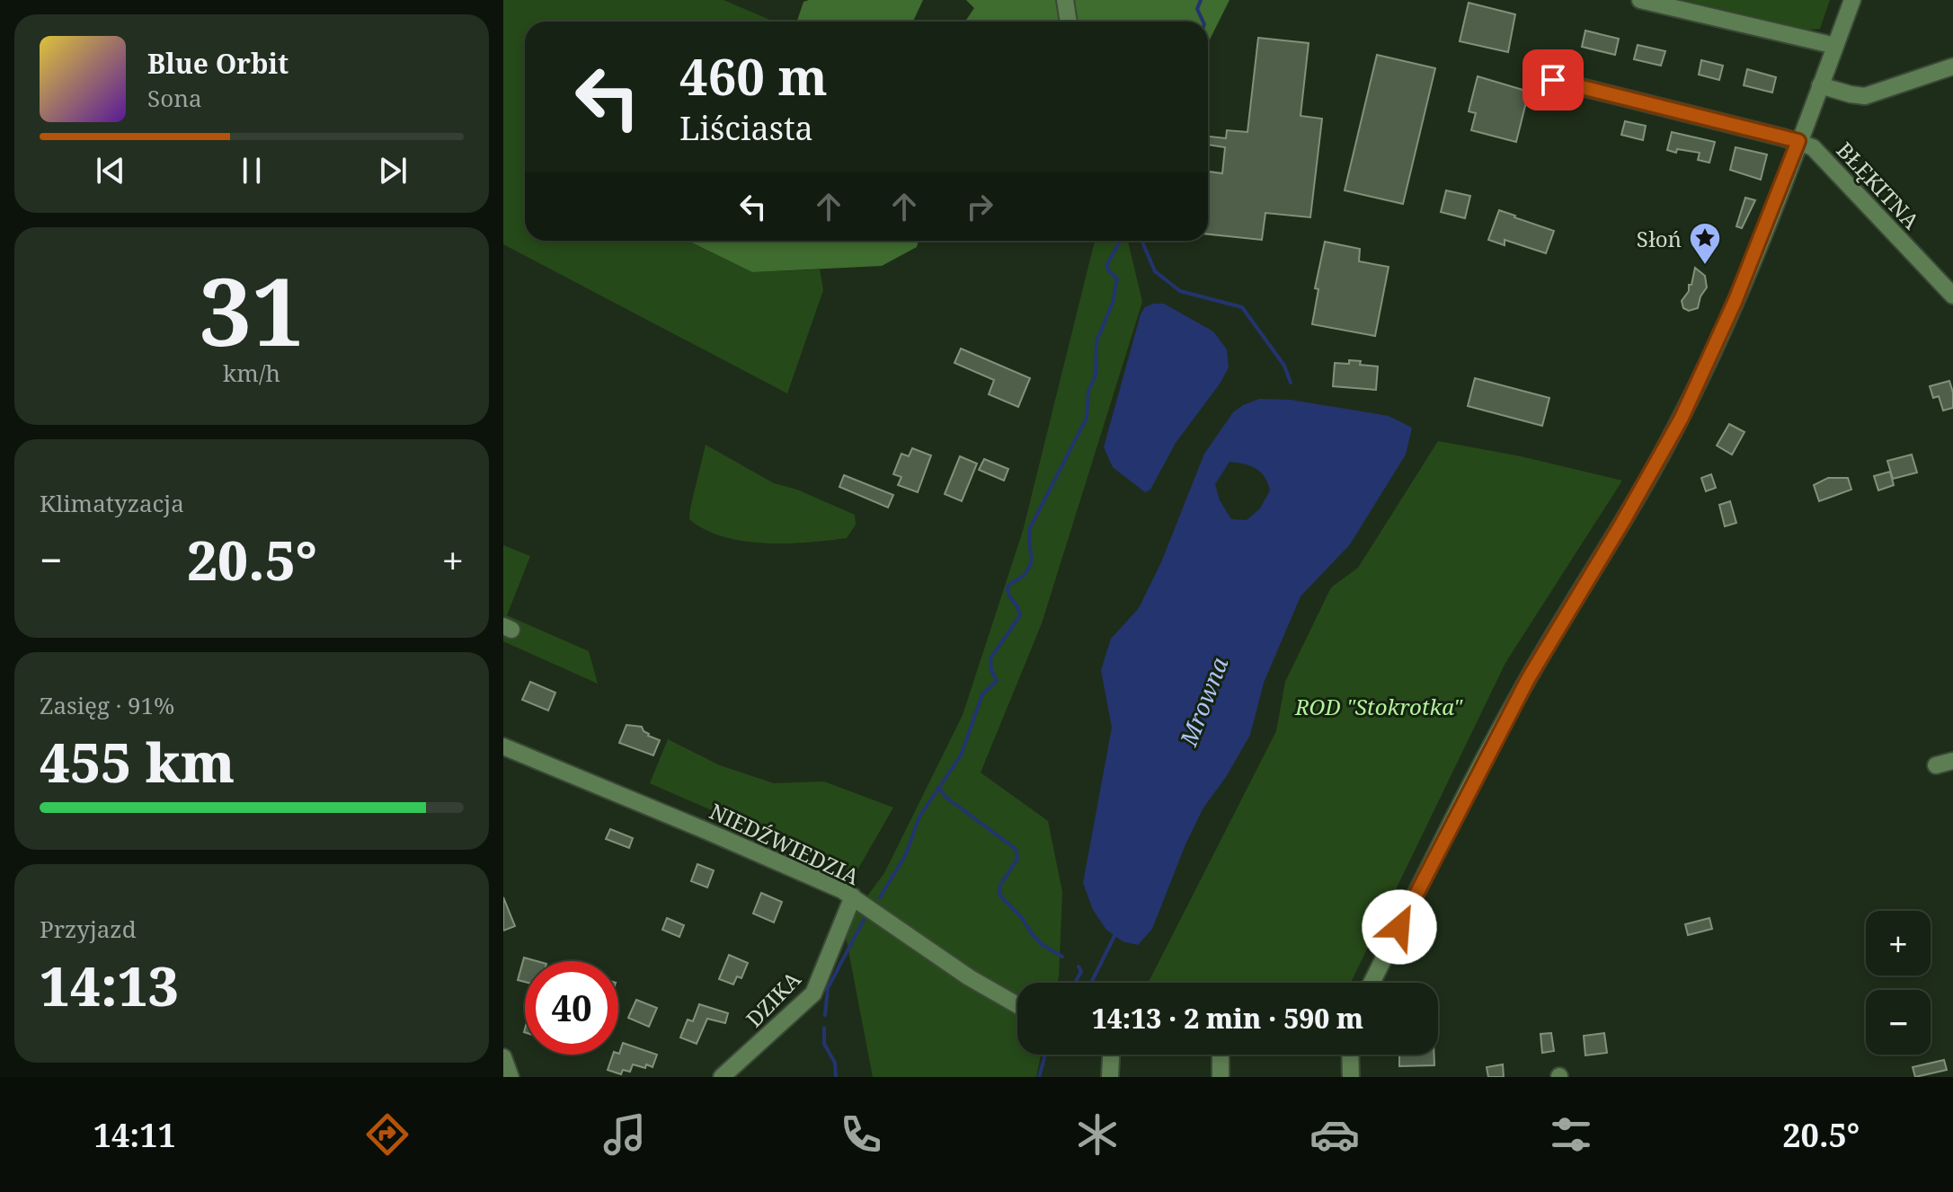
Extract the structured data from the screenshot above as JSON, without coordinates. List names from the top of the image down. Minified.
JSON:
{"streets":{"street":["BŁĘKITNA","NIEDŹWIEDZIA","DZIKA"]},"crossings":[["NIEDŹWIEDZIA","DZIKA"]],"water":["Mrowna"],"parks":["ROD \"Stokrotka\""],"places":{"place":["Słoń"]},"page":{"turn":["460 m","Liściasta"],"song":["Blue Orbit","Sona"],"tile":[["31","km/h"],"Klimatyzacja",["Zasięg · 91%","455 km"],["Przyjazd","14:13"]],"heat":["−","20.5°","+"],"map_buttons":["+","−"],"limit":"40","trip":"14:13 · 2 min · 590 m","tabs":["14:11","20.5°"]}}
